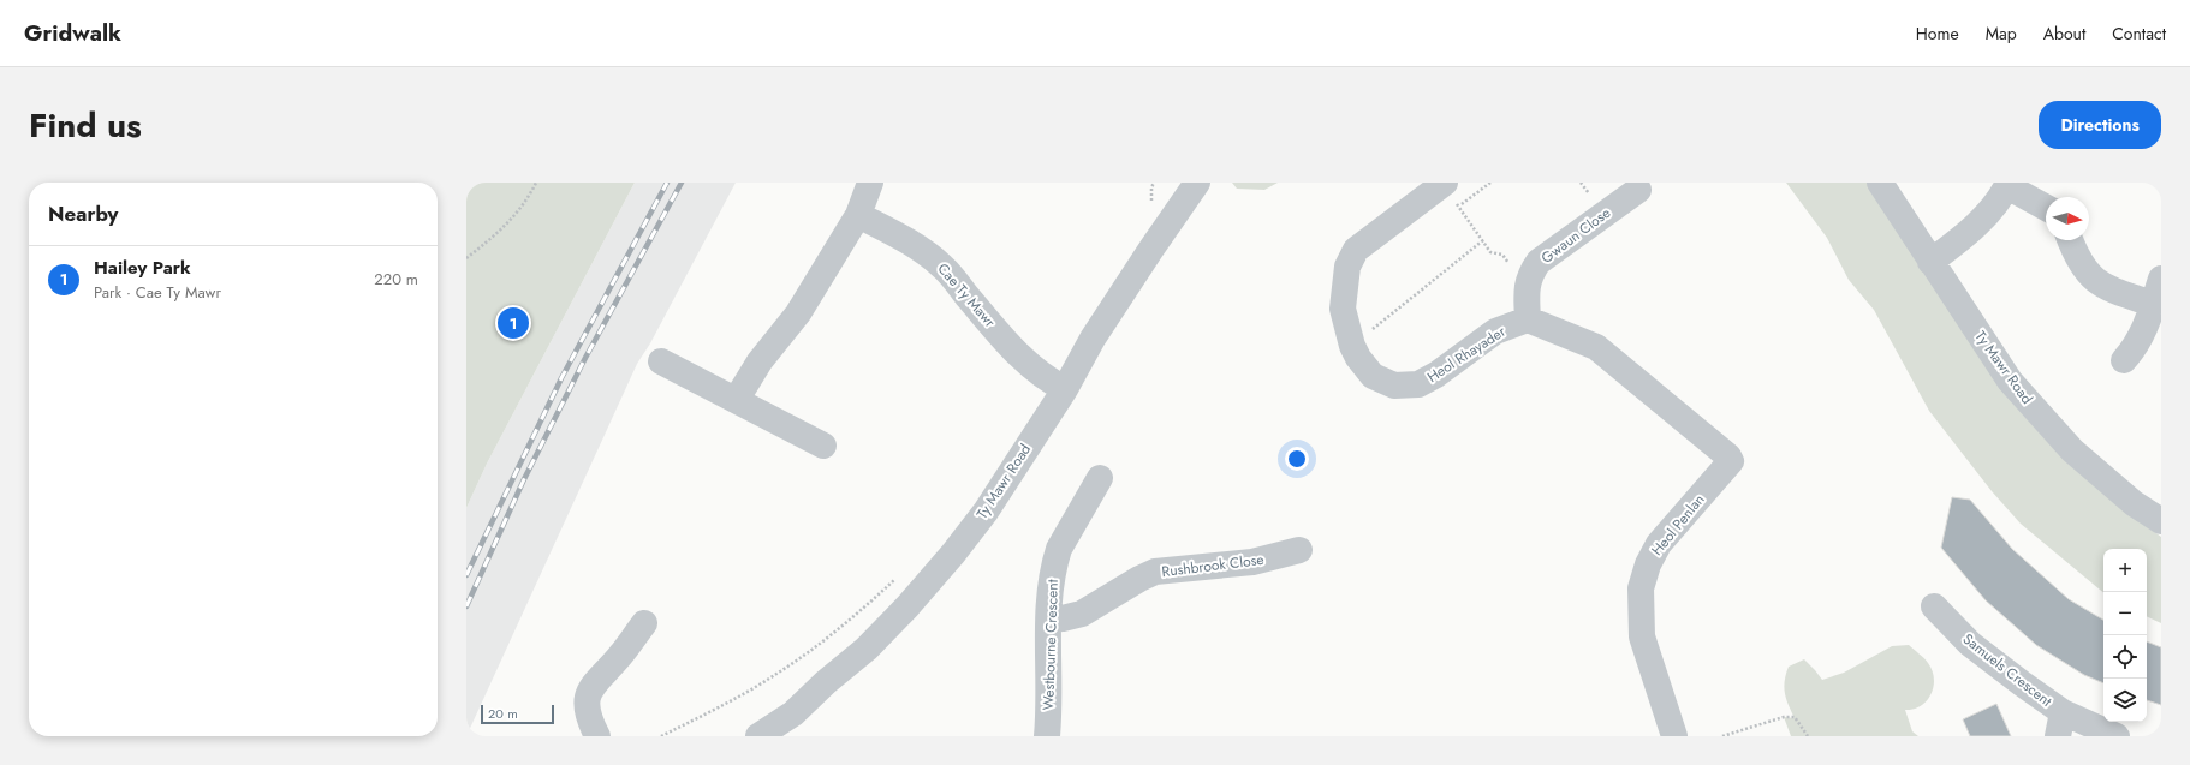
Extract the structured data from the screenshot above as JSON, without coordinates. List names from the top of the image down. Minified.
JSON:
{"streets":{"street":["Gwaun Close","Cae Ty Mawr","Heol Rhayader","Ty Mawr Road","Heol Penlan","Rushbrook Close","Westbourne Crescent","Samuels Crescent"]},"crossings":[["Gwaun Close","Heol Rhayader"],["Gwaun Close","Heol Penlan"],["Cae Ty Mawr","Ty Mawr Road"],["Heol Rhayader","Heol Penlan"],["Rushbrook Close","Westbourne Crescent"]],"scale_bar":"20 m","north":"right","page":{"header":"Gridwalk","nav":["Home","Map","About","Contact"],"title":"Find us","buttons":"Directions","heading":"Nearby","list":[{"mark":"1","name":"Hailey Park","note":"Park · Cae Ty Mawr","value":"220 m"}],"pins":"1","map_buttons":["+","−"],"scale":"20 m"}}
